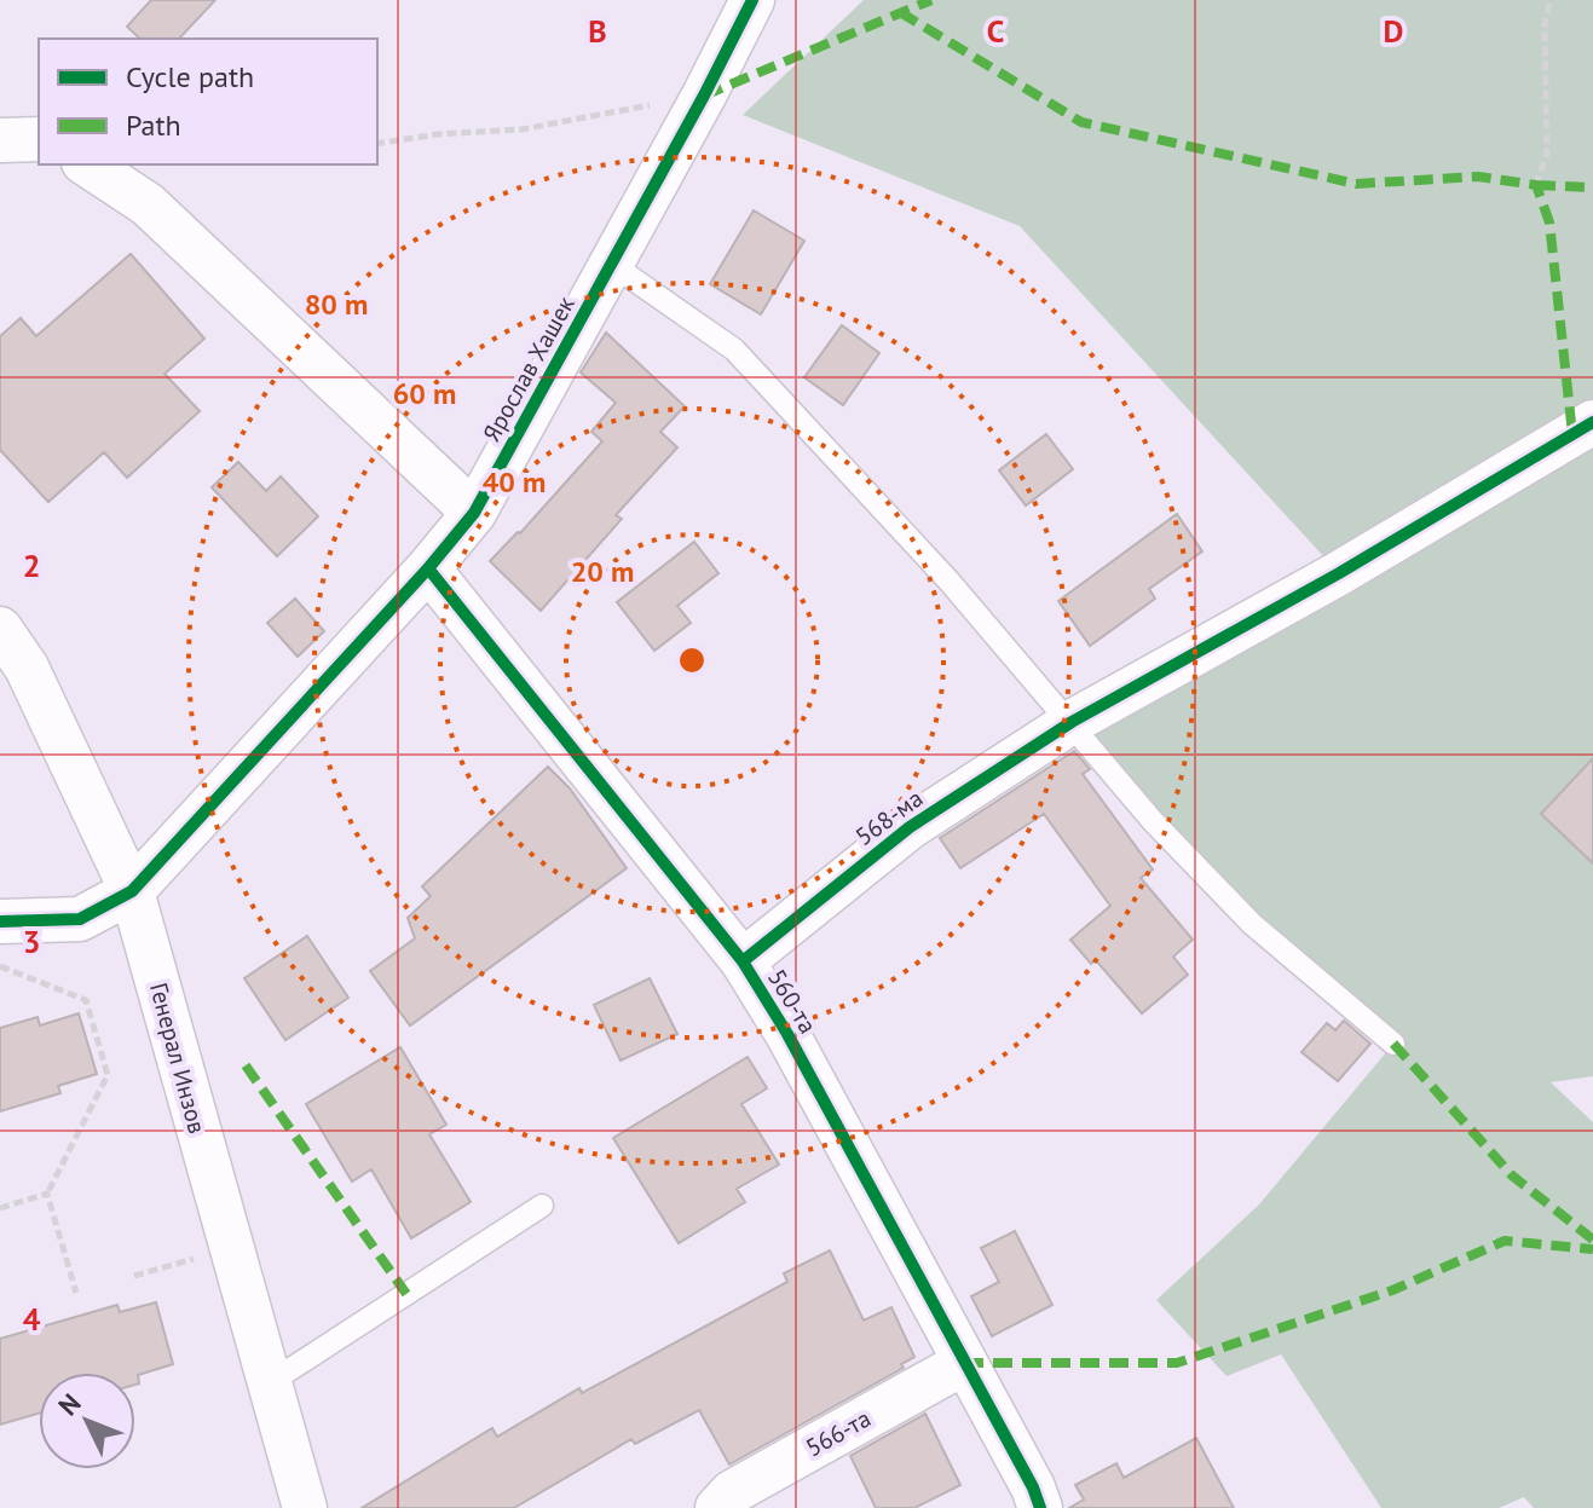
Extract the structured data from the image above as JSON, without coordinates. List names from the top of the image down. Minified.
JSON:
{"streets":{"street":["Ярослав Хашек","568-ма","560-та","Генерал Инзов","566-та"]},"crossings":[["Ярослав Хашек","560-та"],["Ярослав Хашек","Генерал Инзов"],["568-ма","560-та"],["560-та","566-та"]],"legend":["Cycle path","Path"],"north":"top left","grid":{"columns":["B","C","D"],"rows":["2","3","4"]},"rings":["80 m","60 m","40 m","20 m"]}
